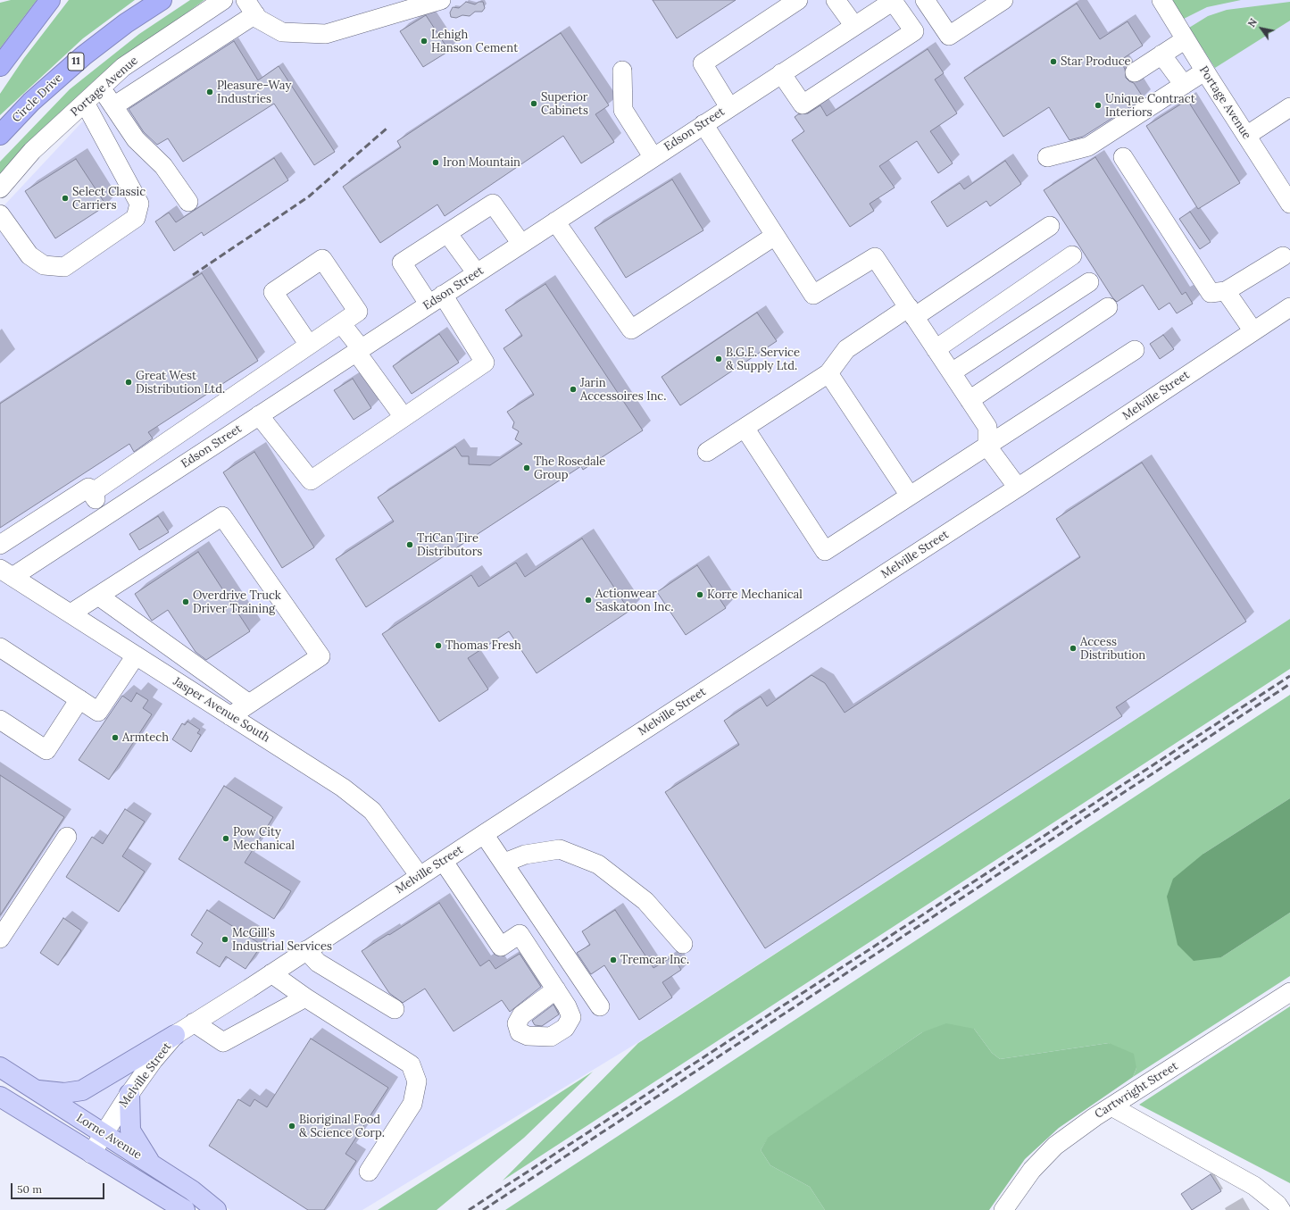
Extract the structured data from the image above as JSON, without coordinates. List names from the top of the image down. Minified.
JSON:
{"streets":{"highway":["11","Circle Drive"],"main road":["Lorne Avenue"],"street":["Portage Avenue","Edson Street","Melville Street","Jasper Avenue South","Cartwright Street"]},"crossings":[["Edson Street","Jasper Avenue South"],["Melville Street","Jasper Avenue South"],["Melville Street","Lorne Avenue"]],"places":["Lehigh Hanson Cement","Star Produce","Pleasure-Way Industries","Superior Cabinets","Unique Contract Interiors","Iron Mountain","Select Classic Carriers","B.G.E. Service & Supply Ltd.","Great West Distribution Ltd.","Jarin Accessoires Inc.","The Rosedale Group","TriCan Tire Distributors","Korre Mechanical","Actionwear Saskatoon Inc.","Overdrive Truck Driver Training","Thomas Fresh","Access Distribution","Armtech","Pow City Mechanical","McGill's Industrial Services","Tremcar Inc.","Bioriginal Food & Science Corp."],"scale_bar":"50 m","north":"top left"}
